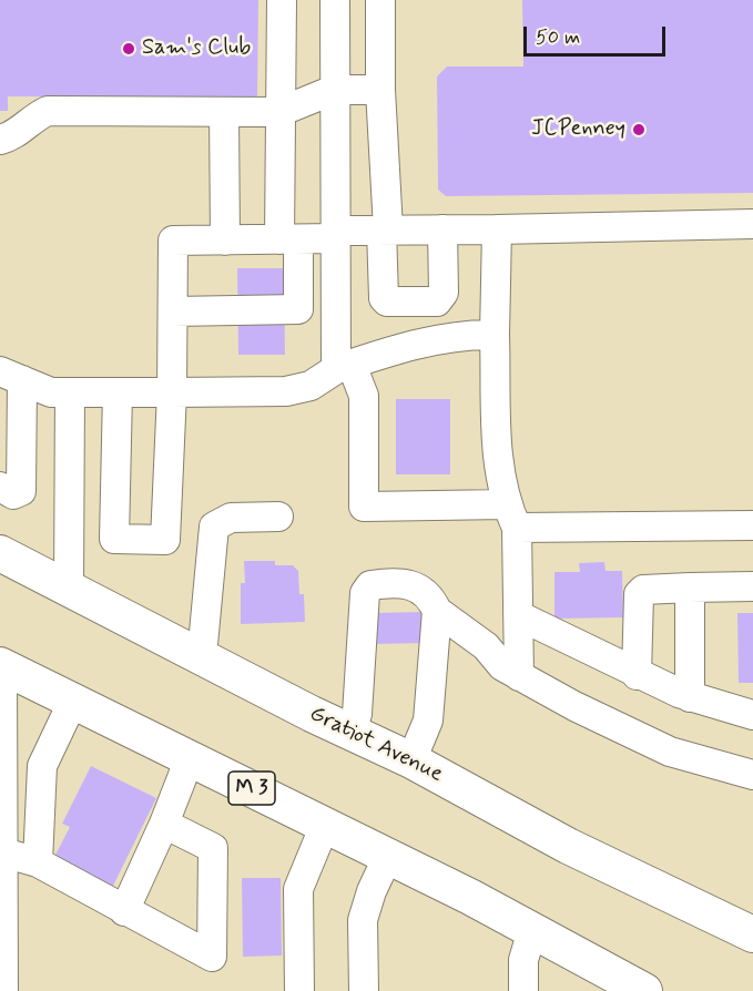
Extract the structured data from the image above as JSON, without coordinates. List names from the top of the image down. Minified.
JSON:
{"streets":{"main road":["Gratiot Avenue","M 3"]},"places":["Sam's Club","JCPenney"],"scale_bar":"50 m"}
